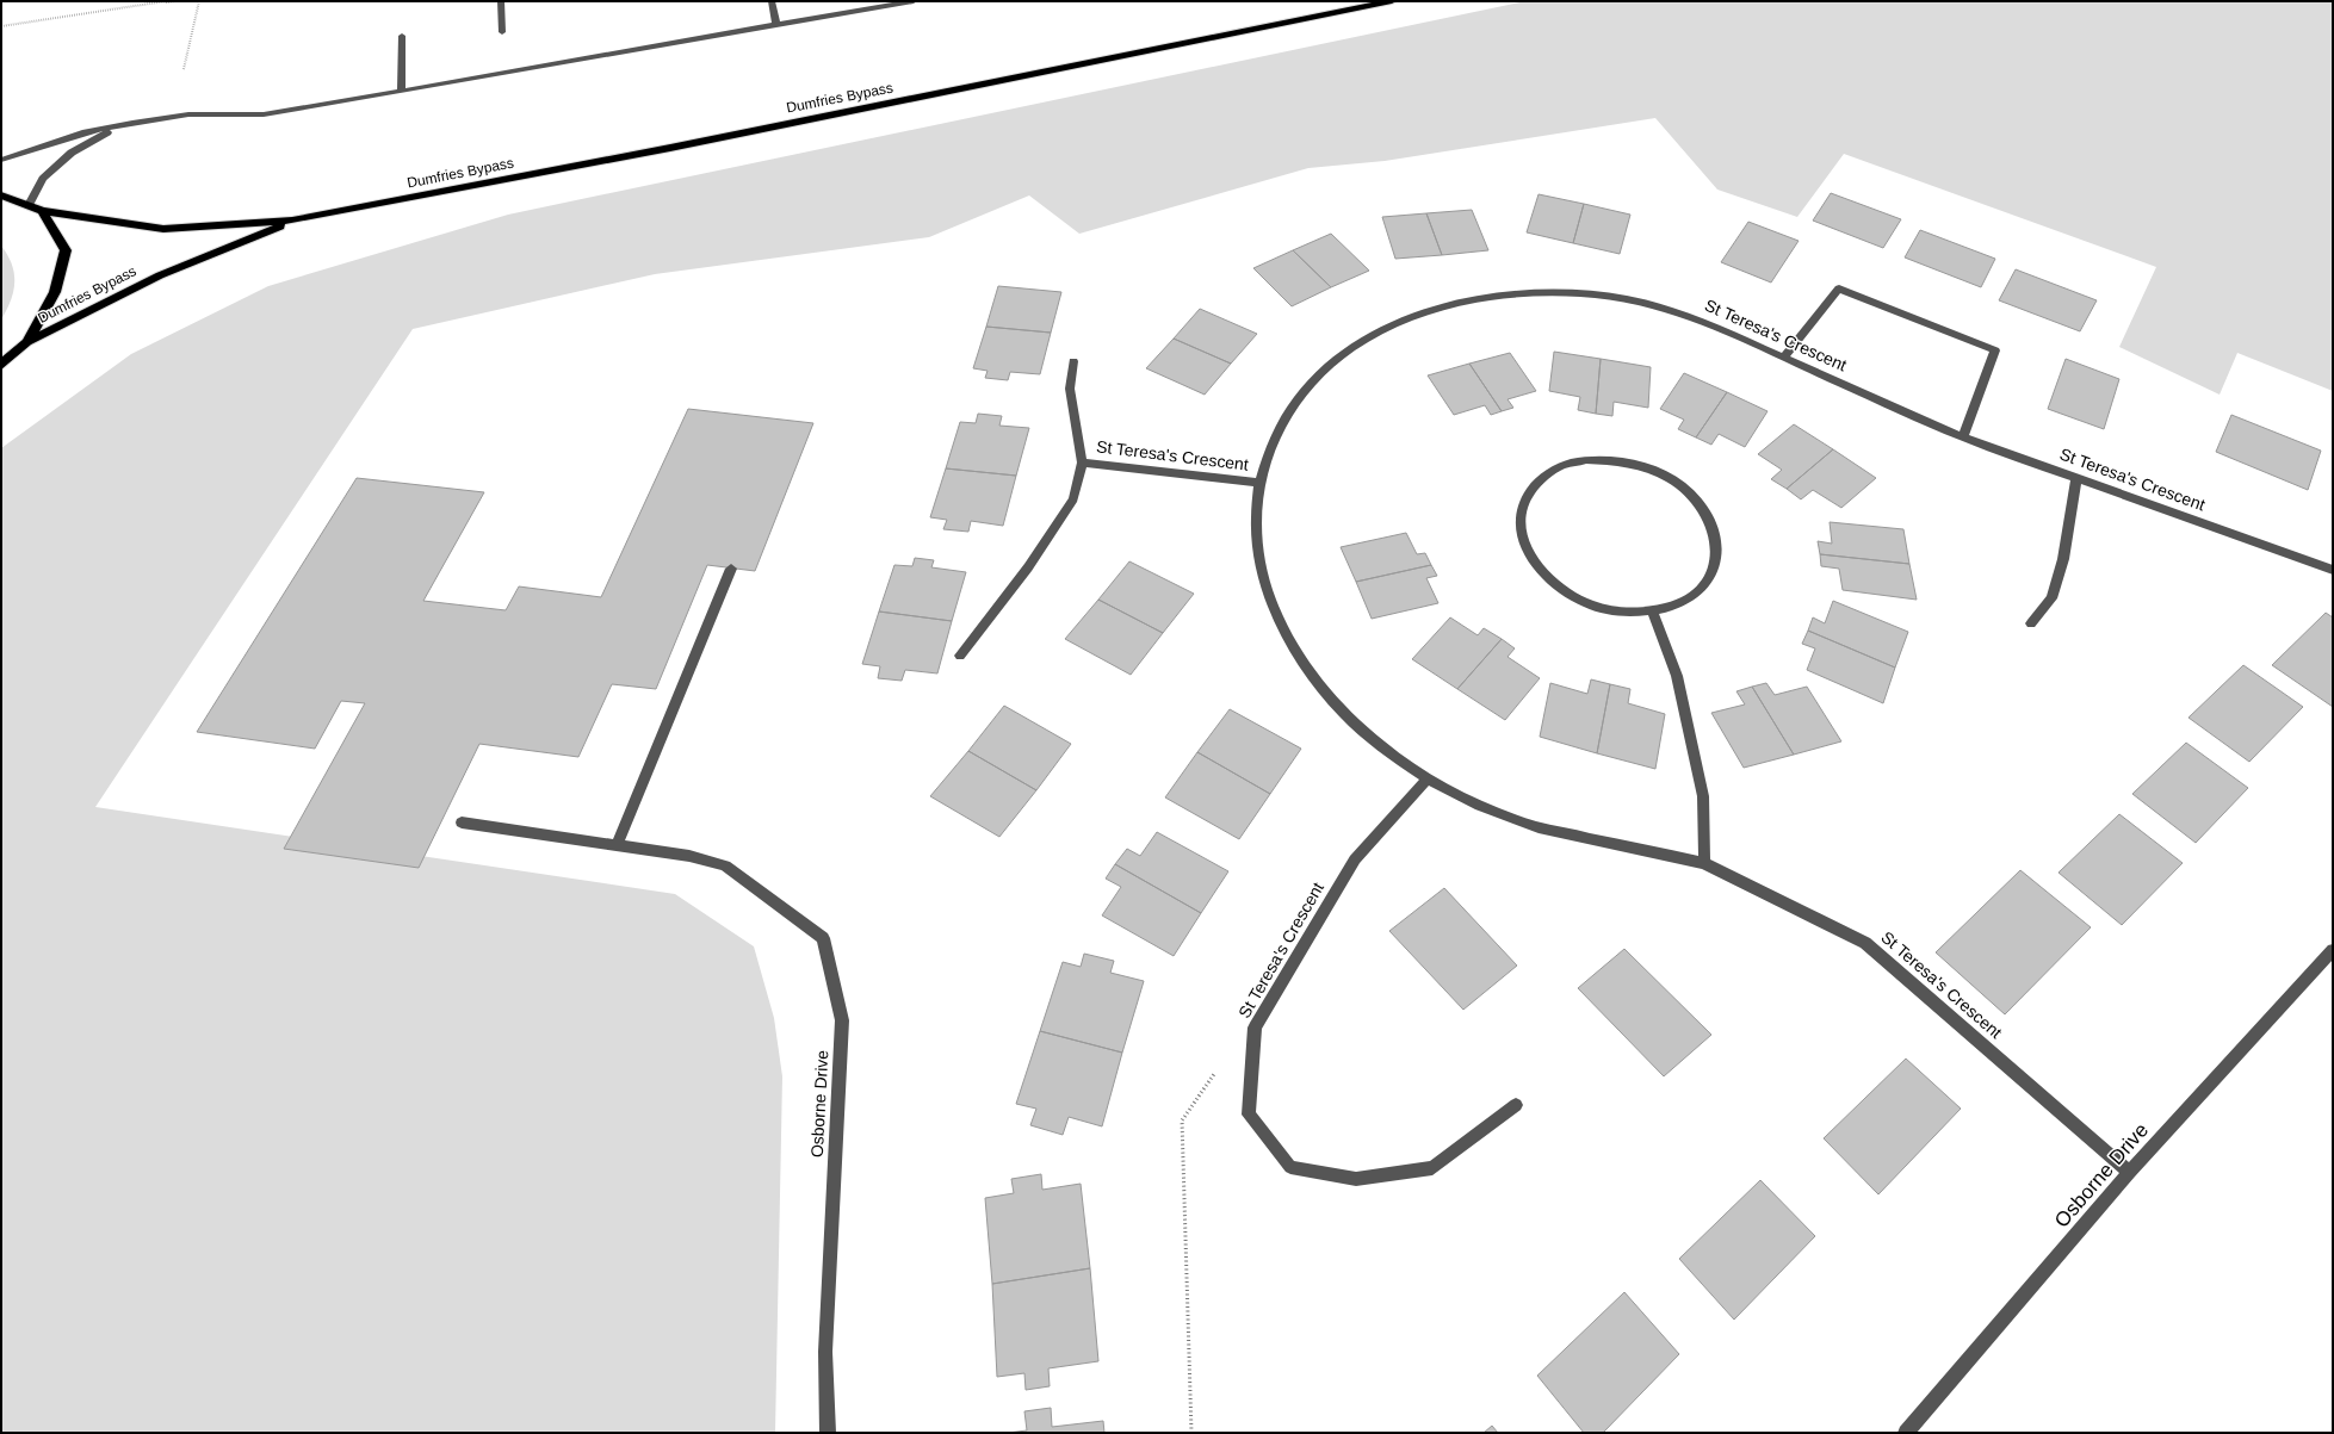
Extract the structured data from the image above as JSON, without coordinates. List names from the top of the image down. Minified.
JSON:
{"streets":{"highway":["Dumfries Bypass"],"street":["St Teresa's Crescent","Osborne Drive"]},"crossings":[["St Teresa's Crescent","Osborne Drive"]]}
